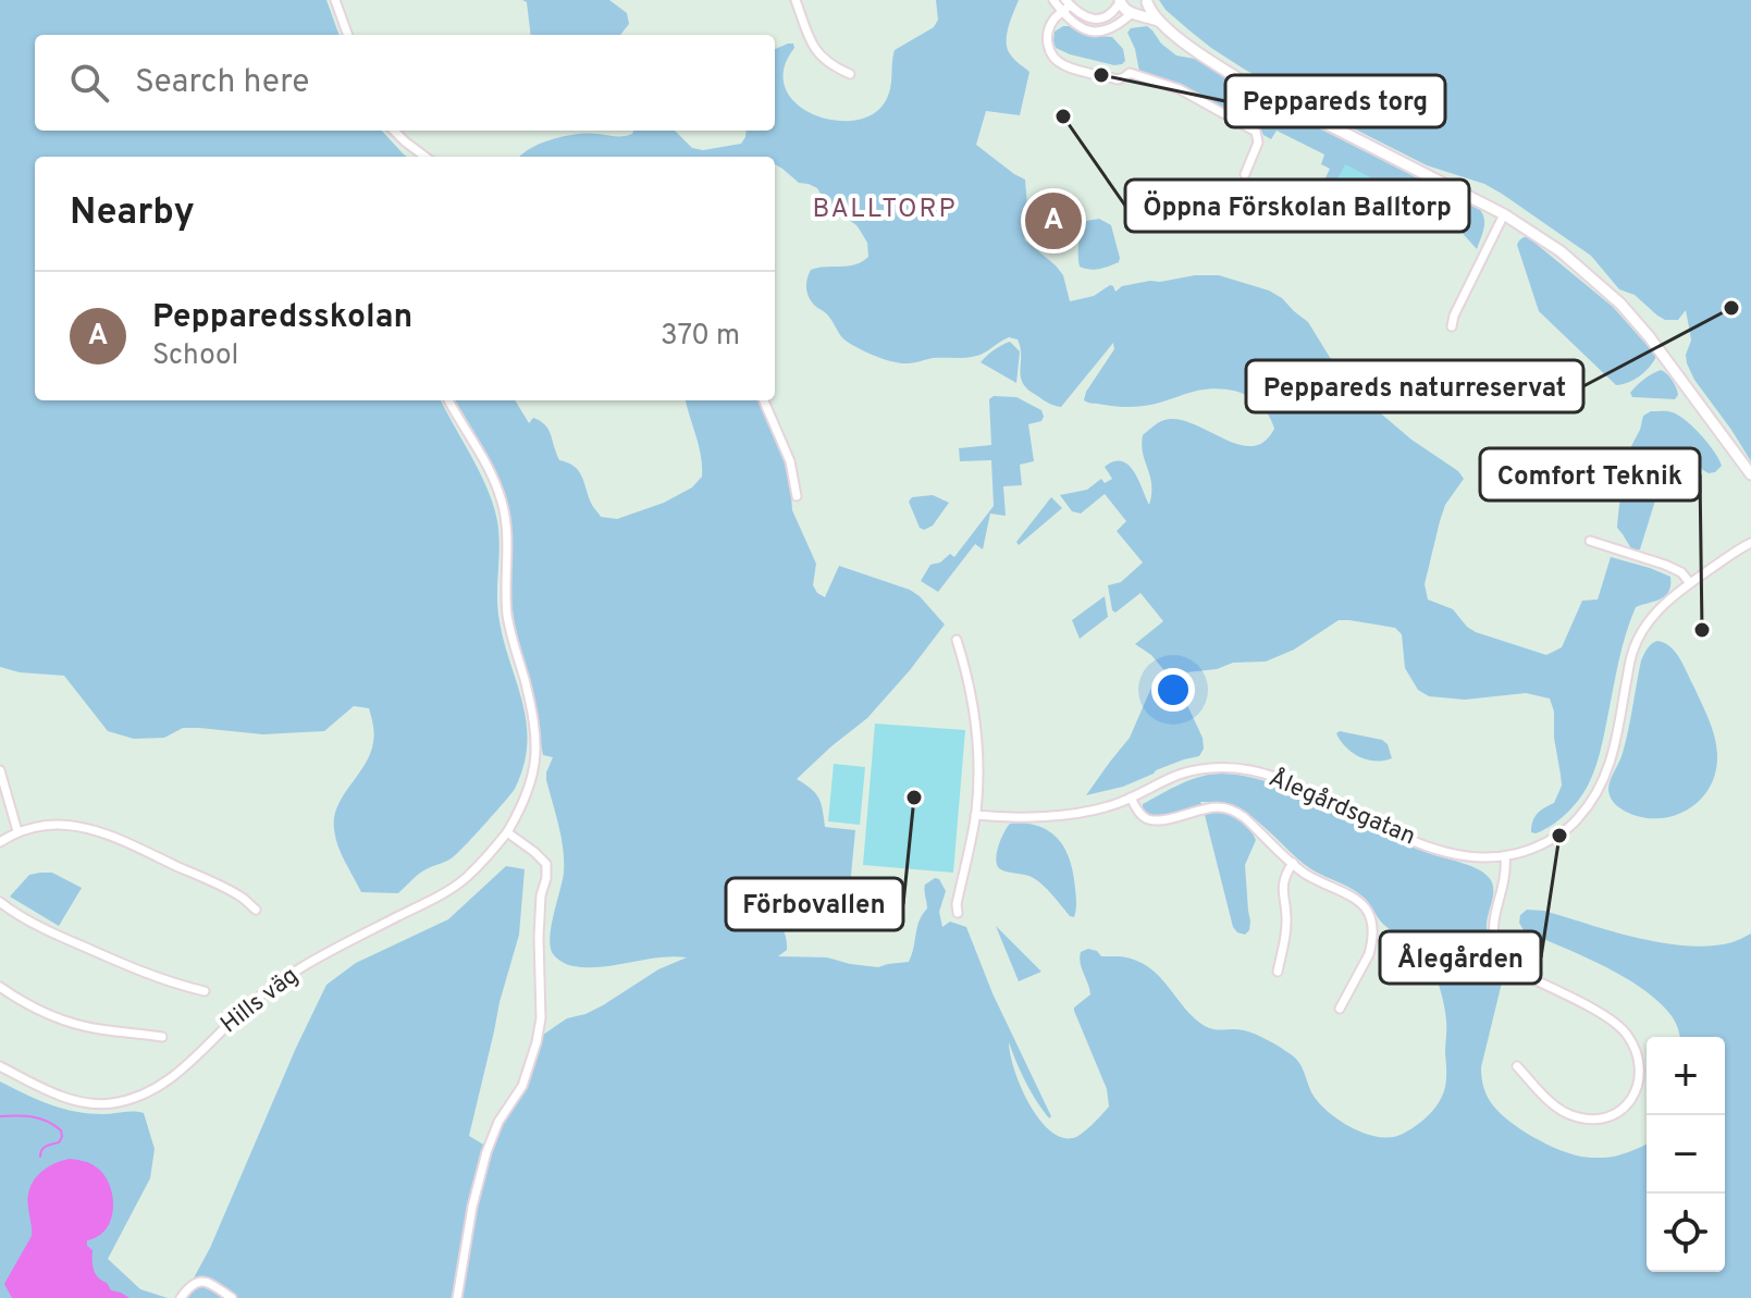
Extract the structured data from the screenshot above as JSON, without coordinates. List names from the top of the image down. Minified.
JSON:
{"streets":{"street":["Ålegårdsgatan","Hills väg"]},"districts":["BALLTORP"],"places":["Peppareds torg","Öppna Förskolan Balltorp","Peppareds naturreservat","Comfort Teknik","Förbovallen","Ålegården"],"page":{"search":"Search here","heading":"Nearby","pins":"A","list":[{"mark":"A","name":"Pepparedsskolan","note":"School","value":"370 m"}],"map_buttons":["+","−"]}}
